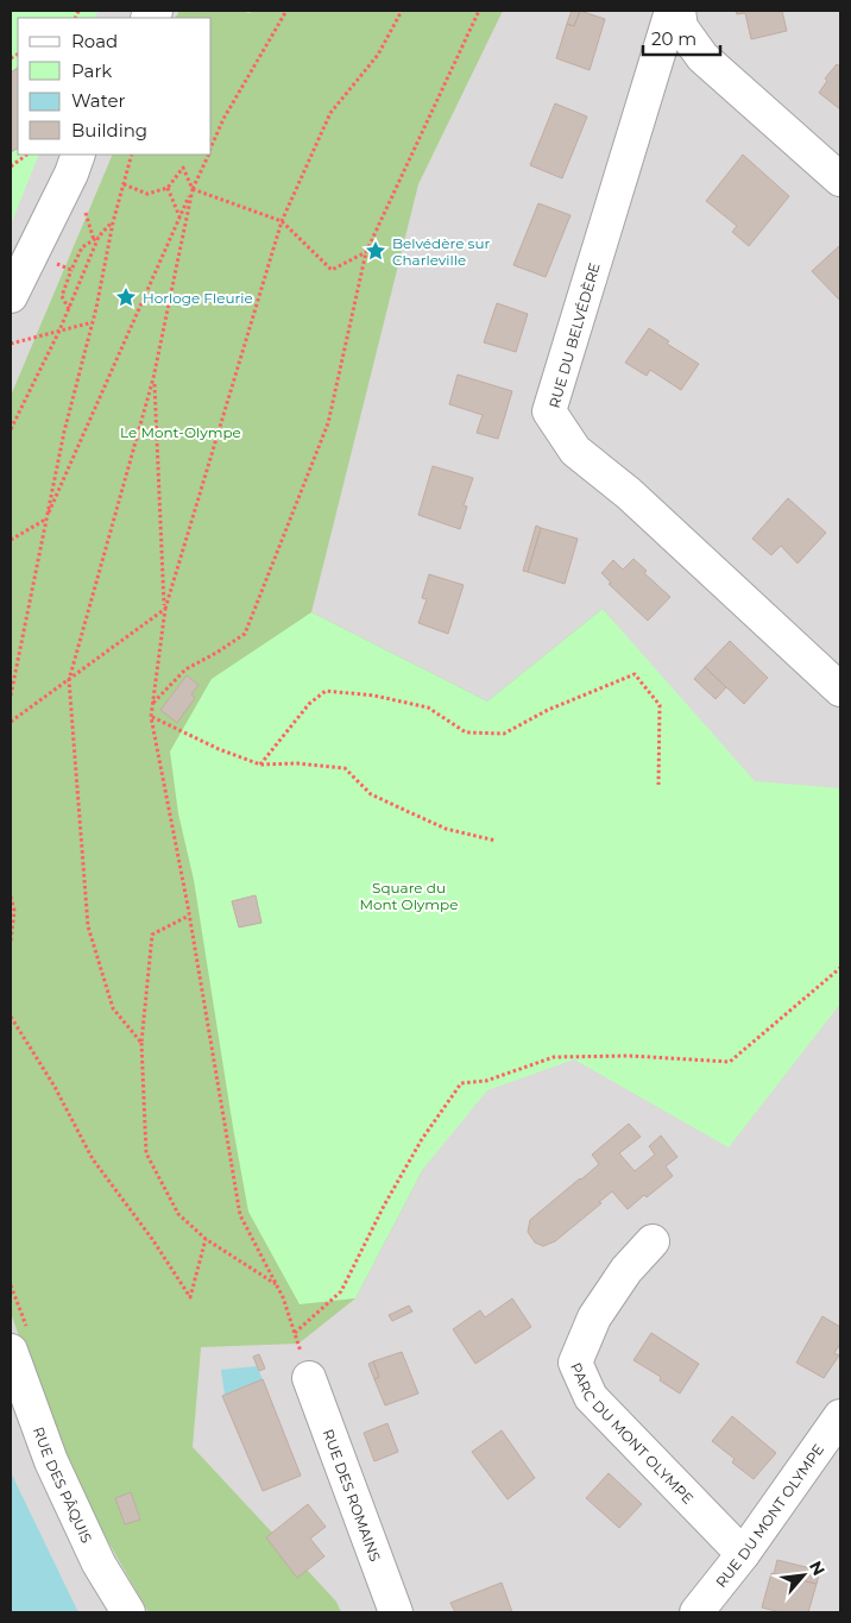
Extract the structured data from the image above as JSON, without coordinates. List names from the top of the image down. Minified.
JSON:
{"streets":{"street":["RUE DU BELVÉDÈRE","PARC DU MONT OLYMPE","RUE DES PÂQUIS","RUE DES ROMAINS","RUE DU MONT OLYMPE"]},"crossings":[["PARC DU MONT OLYMPE","RUE DU MONT OLYMPE"]],"parks":["Le Mont-Olympe","Square du Mont Olympe"],"places":{"place":["Belvédère sur Charleville","Horloge Fleurie"]},"legend":["Road","Park","Water","Building"],"scale_bar":"20 m","north":"top right"}
